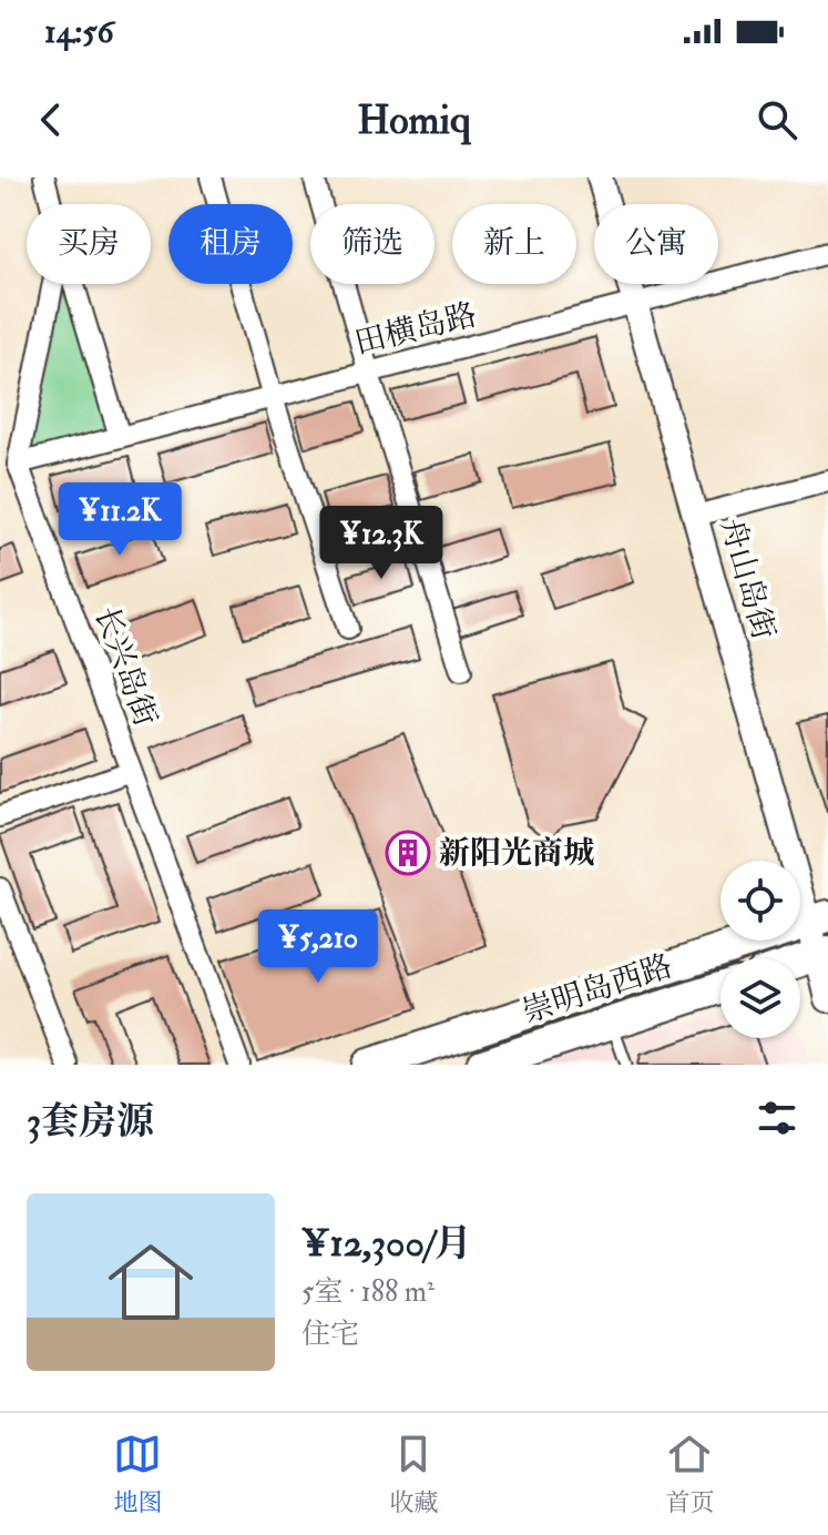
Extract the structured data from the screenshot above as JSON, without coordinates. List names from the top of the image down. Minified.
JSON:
{"streets":{"main road":["崇明岛西路"],"street":["田横岛路","舟山岛街","长兴岛街"]},"crossings":[["田横岛路","舟山岛街"],["田横岛路","长兴岛街"],["舟山岛街","崇明岛西路"]],"places":{"building":["新阳光商城"]},"page":{"status":"14:56","header":"Homiq","chip":["买房","租房","筛选","新上","公寓"],"price":["¥11.2K","¥12.3K","¥5,210"],"heading":"3套房源","list":[{"name":"¥12,300/月","note":"5室 · 188 m² · 住宅"}],"tabs":["地图","收藏","首页"]}}
